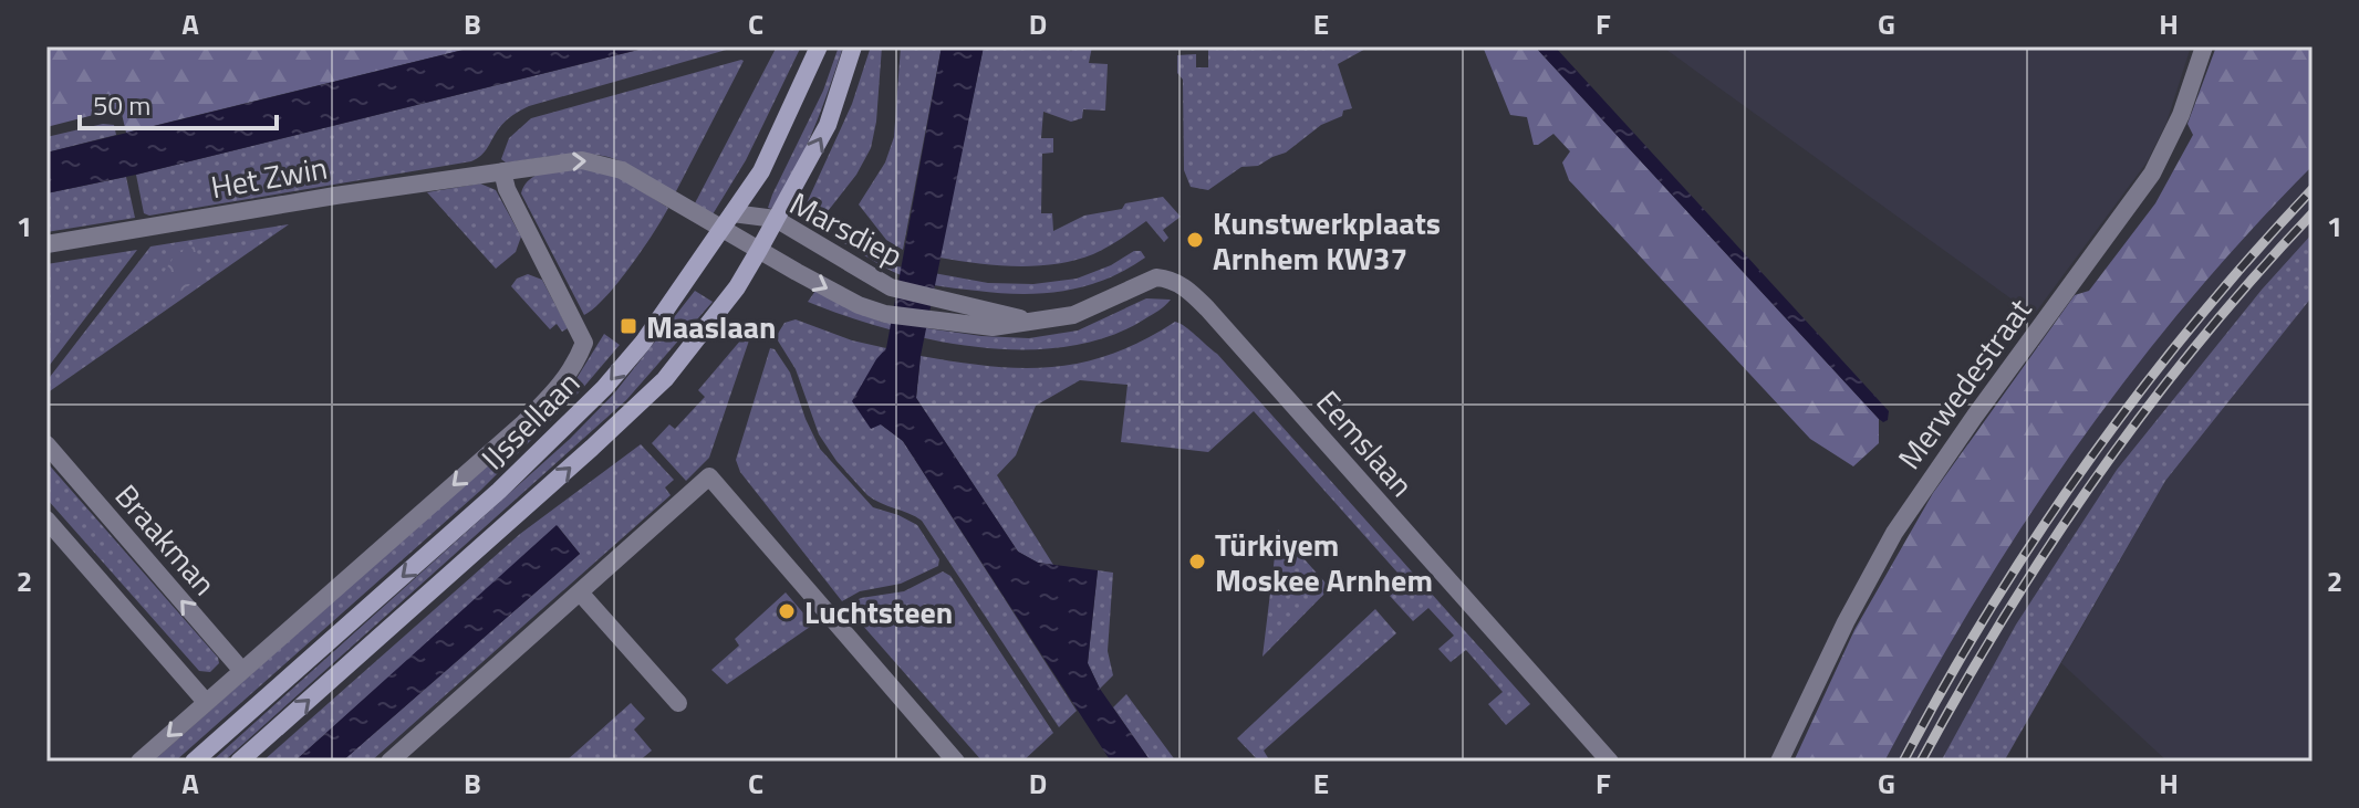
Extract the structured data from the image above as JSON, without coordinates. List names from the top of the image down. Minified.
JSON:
{"streets":{"main road":["IJssellaan"],"street":["Het Zwin","Marsdiep","Merwedestraat","Eemslaan","Braakman"]},"crossings":[["Het Zwin","Marsdiep"],["Het Zwin","IJssellaan"],["Marsdiep","IJssellaan"],["Marsdiep","Eemslaan"],["IJssellaan","Braakman"]],"places":{"other":["Kunstwerkplaats Arnhem KW37","Türkiyem Moskee Arnhem","Luchtsteen"],"transit":["Maaslaan"]},"scale_bar":"50 m","grid":{"columns":["A","B","C","D","E","F","G","H"],"rows":["1","2"]}}
